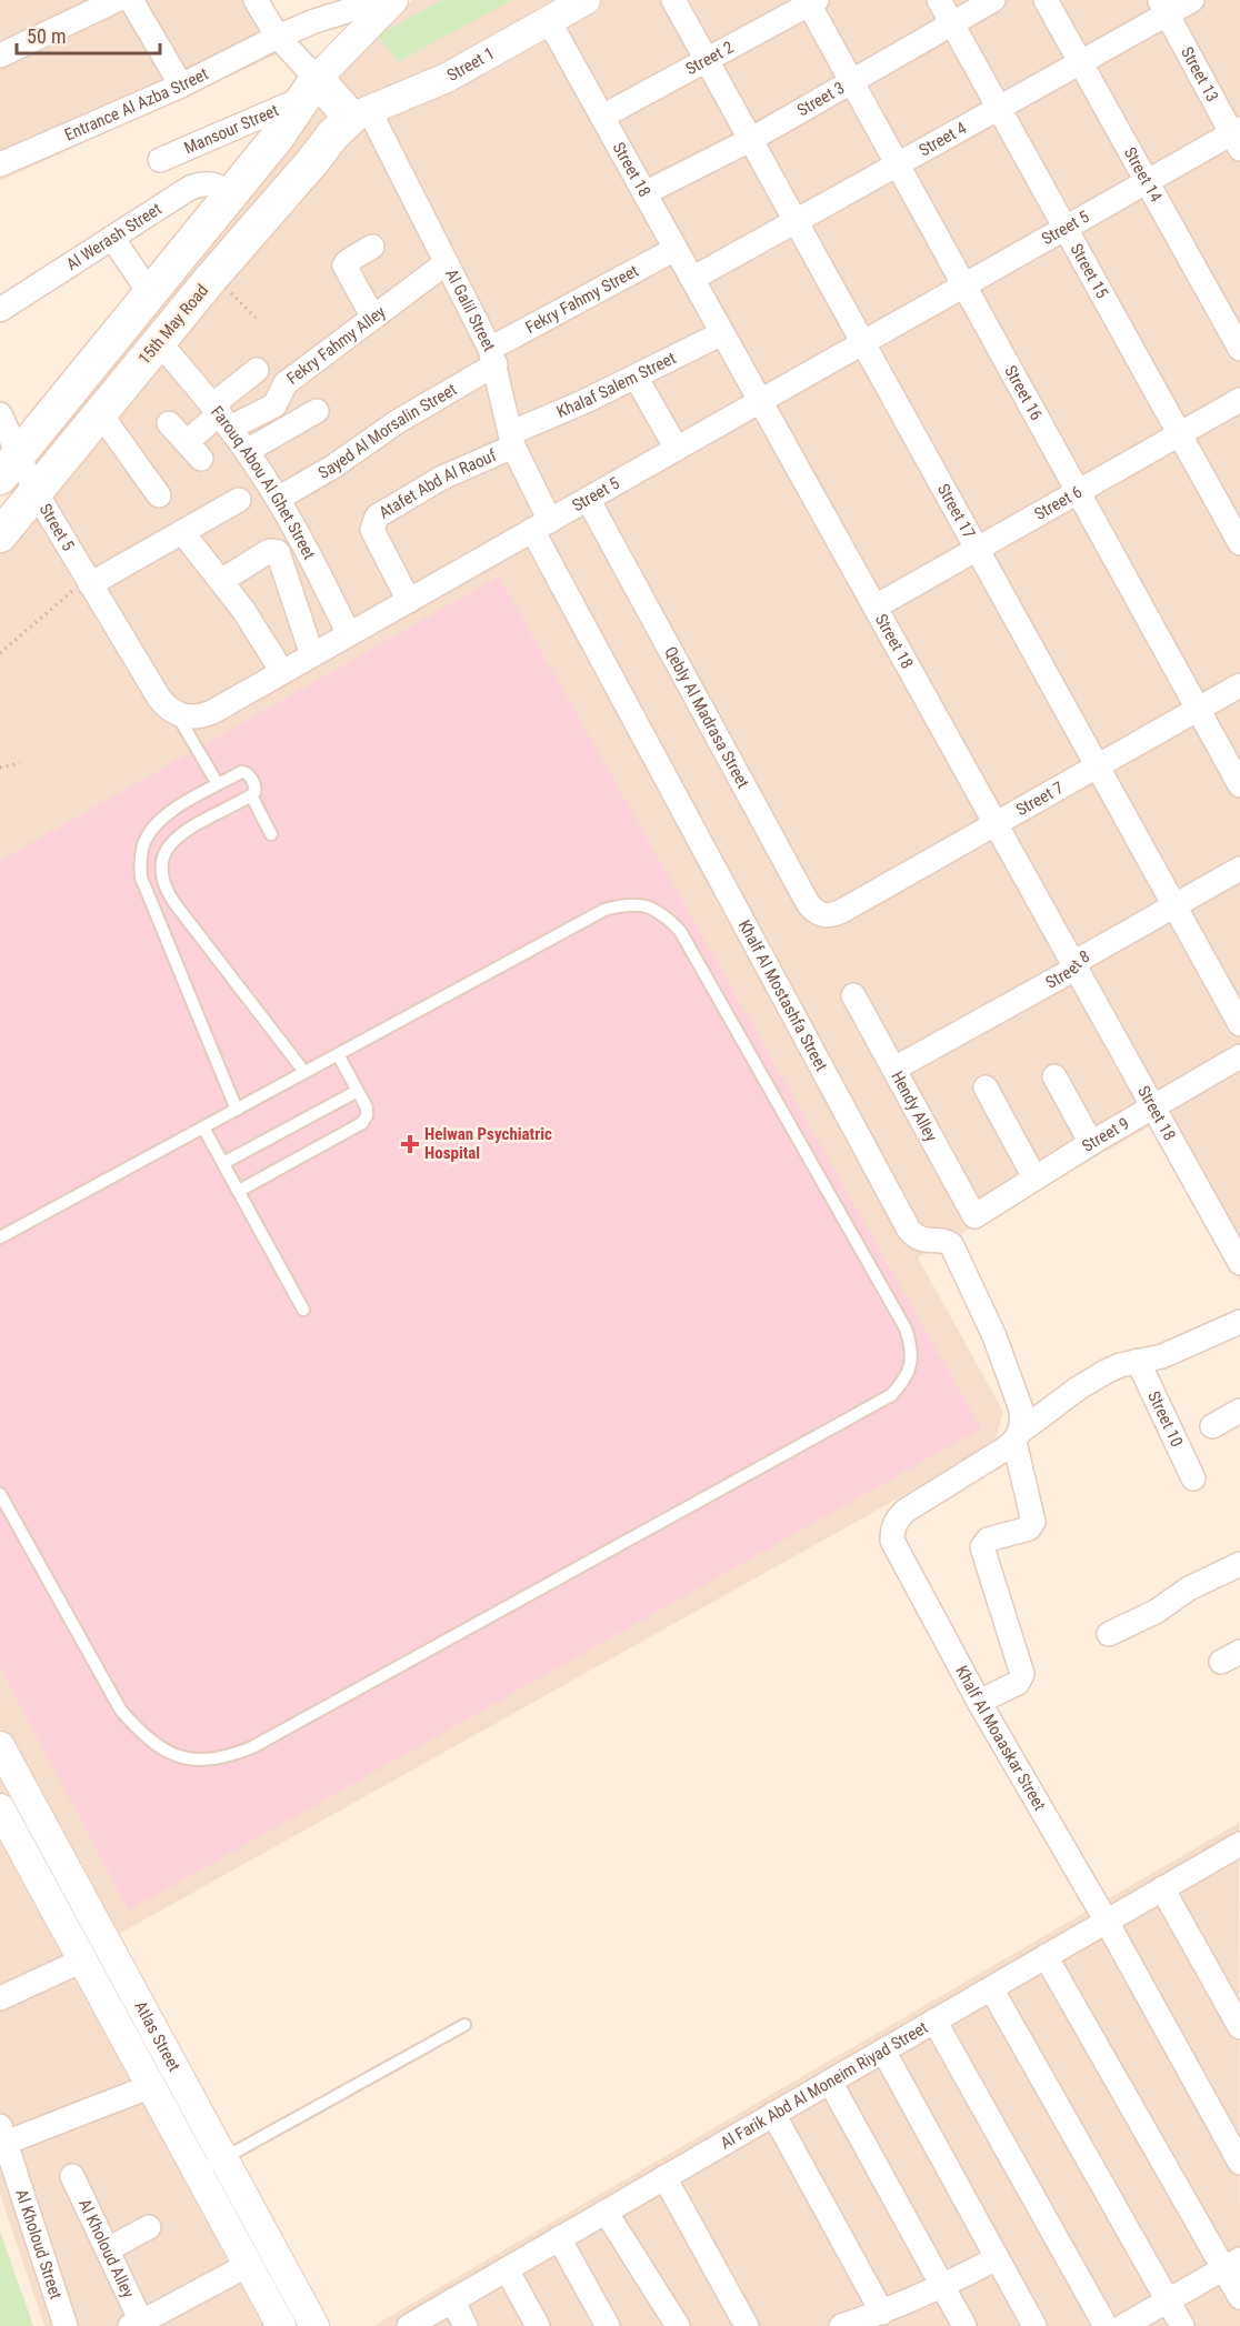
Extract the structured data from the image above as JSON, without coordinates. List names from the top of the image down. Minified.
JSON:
{"streets":{"main road":["15th May Road"],"street":["Street 2","Street 1","Street 13","Street 3","Entrance Al Azba Street","Mansour Street","Street 4","Street 18","Street 14","Street 5","Al Werash Street","Street 15","Fekry Fahmy Street","Al Galil Street","Fekry Fahmy Alley","Khalaf Salem Street","Street 16","Sayed Al Morsalin Street","Farouq Abou Al Ghet Street","Atafet Abd Al Raouf","Street 6","Street 17","Qebly Al Madrasa Street","Street 7","Street 8","Khalf Al Mostashfa Street","Hendy Alley","Street 9","Street 10","Khalf Al Moaaskar Street","Atlas Street","Al Farik Abd Al Moneim Riyad Street","Al Kholoud Street","Al Kholoud Alley"]},"crossings":[["Street 2","Street 18"],["Street 2","Street 16"],["Street 2","Street 17"],["Street 1","Street 18"],["Street 1","Al Galil Street"],["Street 1","15th May Road"],["Street 13","Street 4"],["Street 13","Street 5"],["Street 3","Street 18"],["Street 3","Street 15"],["Street 3","Street 16"],["Street 3","Street 17"],["Street 4","Street 18"],["Street 4","Street 14"],["Street 4","Street 15"],["Street 4","Street 16"],["Street 4","Street 17"],["Street 18","Street 5"],["Street 18","Fekry Fahmy Street"],["Street 18","Khalaf Salem Street"],["Street 18","Street 6"],["Street 18","Street 7"],["Street 18","Street 8"],["Street 18","Street 9"],["Street 14","Street 5"],["Street 5","Street 15"],["Street 5","Al Galil Street"],["Street 5","15th May Road"],["Street 5","Street 16"],["Street 5","Farouq Abou Al Ghet Street"],["Street 5","Atafet Abd Al Raouf"],["Street 5","Street 17"],["Street 5","Qebly Al Madrasa Street"],["Street 5","Khalf Al Mostashfa Street"],["Street 15","Street 6"],["Fekry Fahmy Street","Al Galil Street"],["Fekry Fahmy Street","Sayed Al Morsalin Street"],["Al Galil Street","15th May Road"],["Al Galil Street","Fekry Fahmy Alley"],["Al Galil Street","Khalaf Salem Street"],["Al Galil Street","Sayed Al Morsalin Street"],["Al Galil Street","Atafet Abd Al Raouf"],["Al Galil Street","Khalf Al Mostashfa Street"],["15th May Road","Farouq Abou Al Ghet Street"],["Fekry Fahmy Alley","Farouq Abou Al Ghet Street"],["Khalaf Salem Street","Atafet Abd Al Raouf"],["Street 16","Street 6"],["Street 16","Street 7"],["Sayed Al Morsalin Street","Farouq Abou Al Ghet Street"],["Street 6","Street 17"],["Street 17","Street 7"],["Street 17","Street 8"],["Qebly Al Madrasa Street","Street 7"],["Street 8","Hendy Alley"],["Khalf Al Mostashfa Street","Khalf Al Moaaskar Street"],["Hendy Alley","Street 9"],["Khalf Al Moaaskar Street","Al Farik Abd Al Moneim Riyad Street"]],"places":{"health":["Helwan Psychiatric Hospital"]},"scale_bar":"50 m"}
